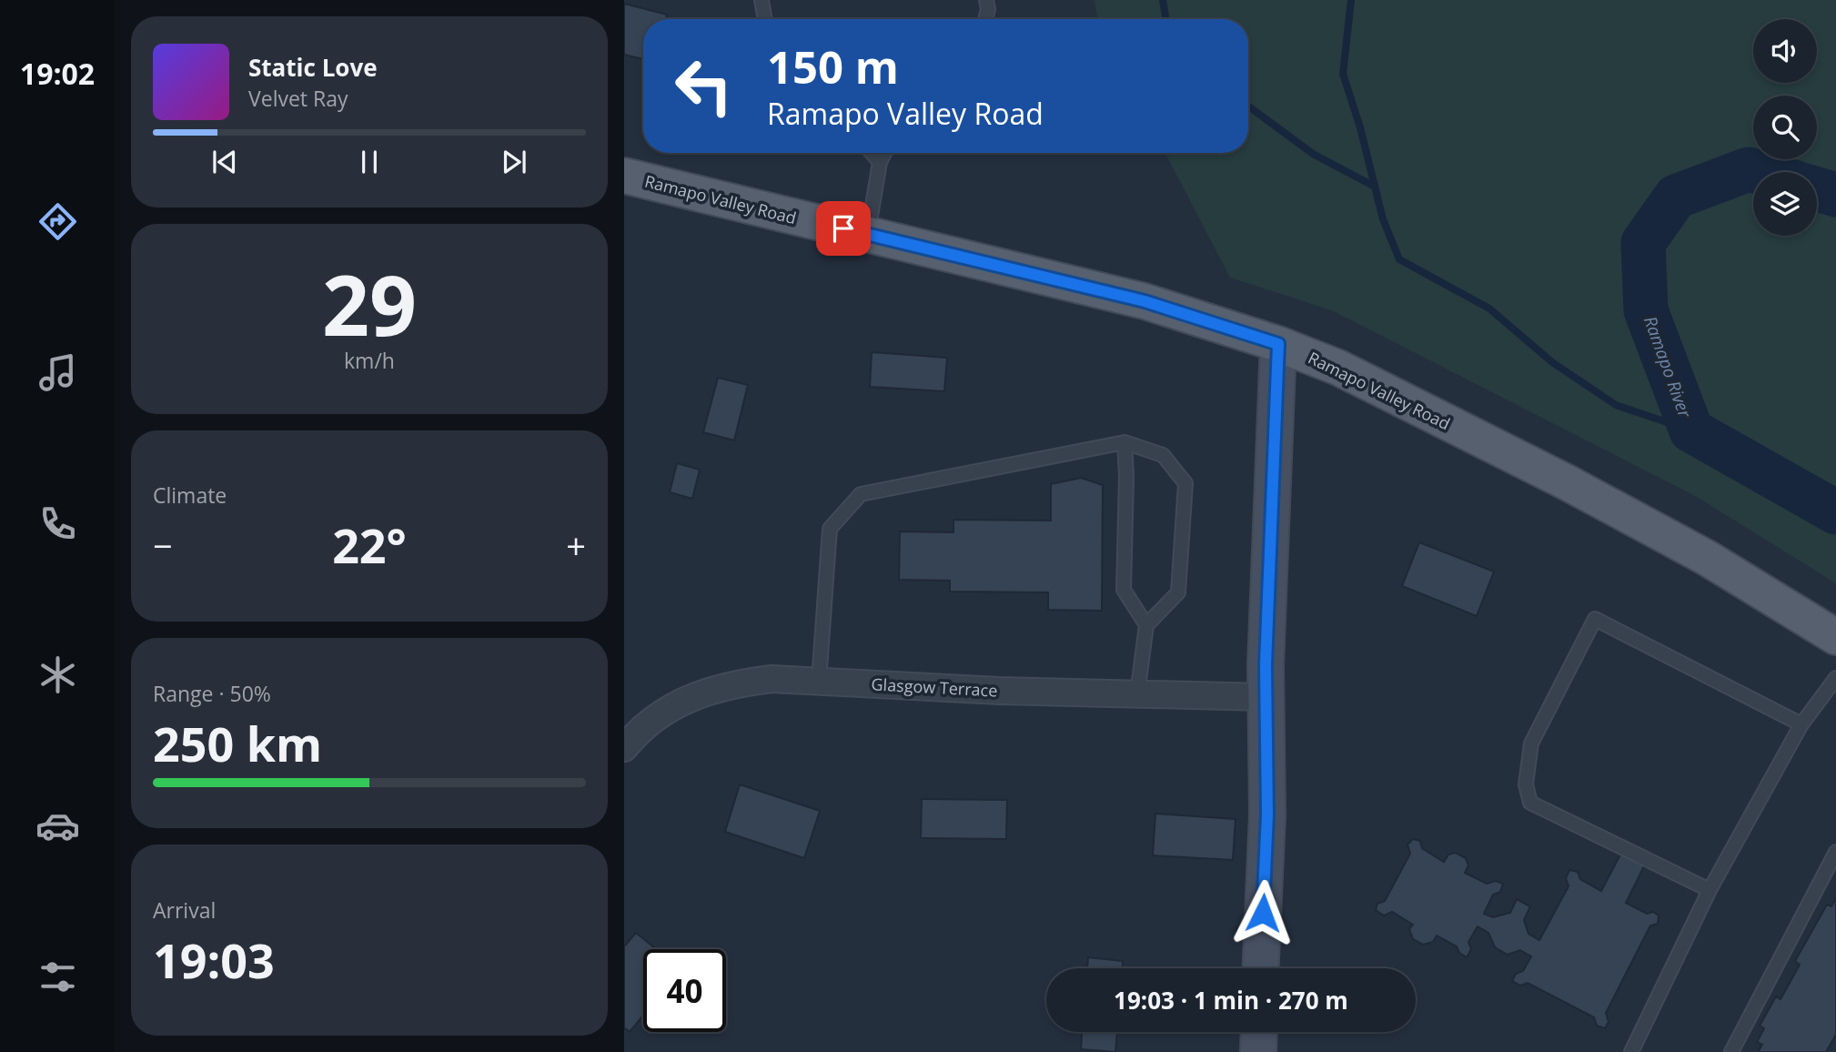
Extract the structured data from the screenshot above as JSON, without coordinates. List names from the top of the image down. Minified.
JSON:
{"streets":{"main road":["Ramapo Valley Road"],"street":["Glasgow Terrace"]},"water":["Ramapo River"],"page":{"tabs":"19:02","turn":["150 m","Ramapo Valley Road"],"song":["Static Love","Velvet Ray"],"tile":[["29","km/h"],"Climate",["Range · 50%","250 km"],["Arrival","19:03"]],"heat":["−","22°","+"],"limit":"40","trip":"19:03 · 1 min · 270 m"}}
